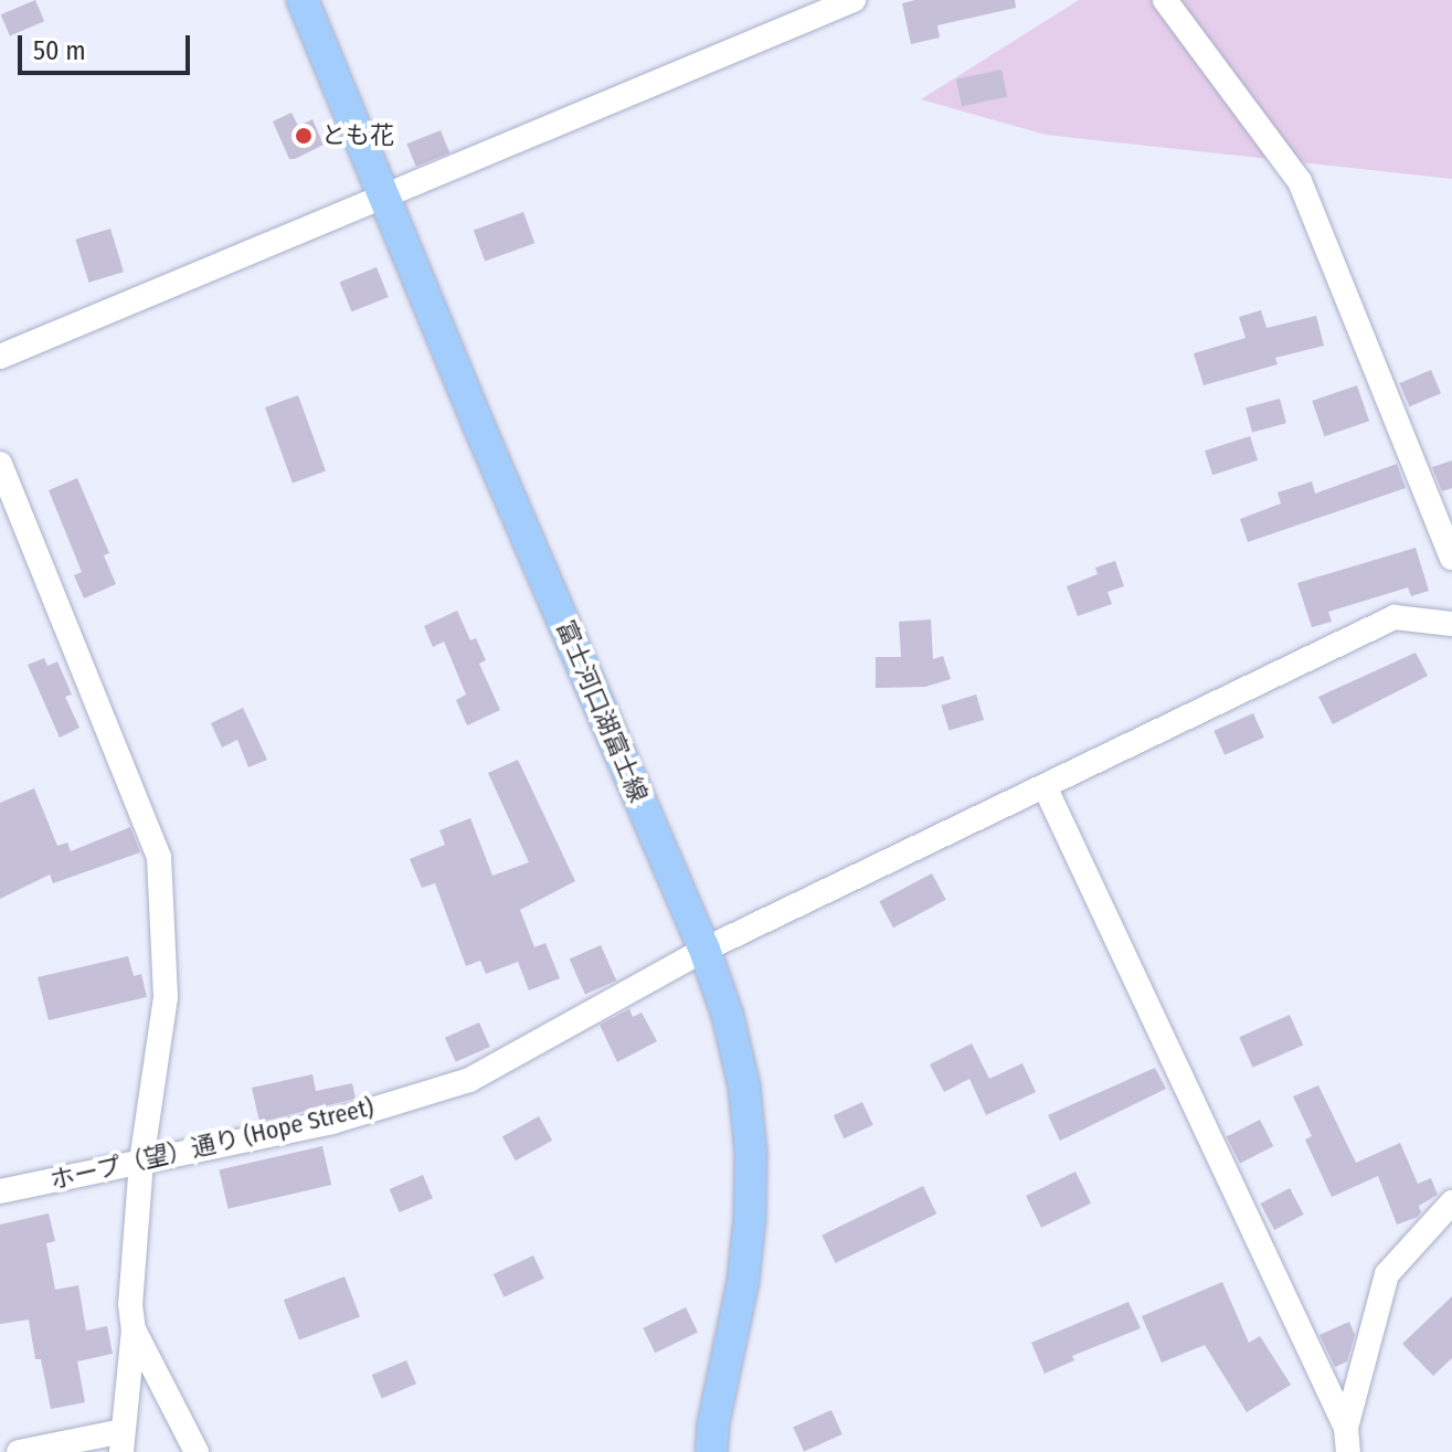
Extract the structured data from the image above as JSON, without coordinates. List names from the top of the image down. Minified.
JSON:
{"streets":{"main road":["富士河口湖富士線"],"street":["ホープ（望）通り (Hope Street)"]},"crossings":[["富士河口湖富士線","ホープ（望）通り (Hope Street)"]],"places":["とも花"],"scale_bar":"50 m"}
